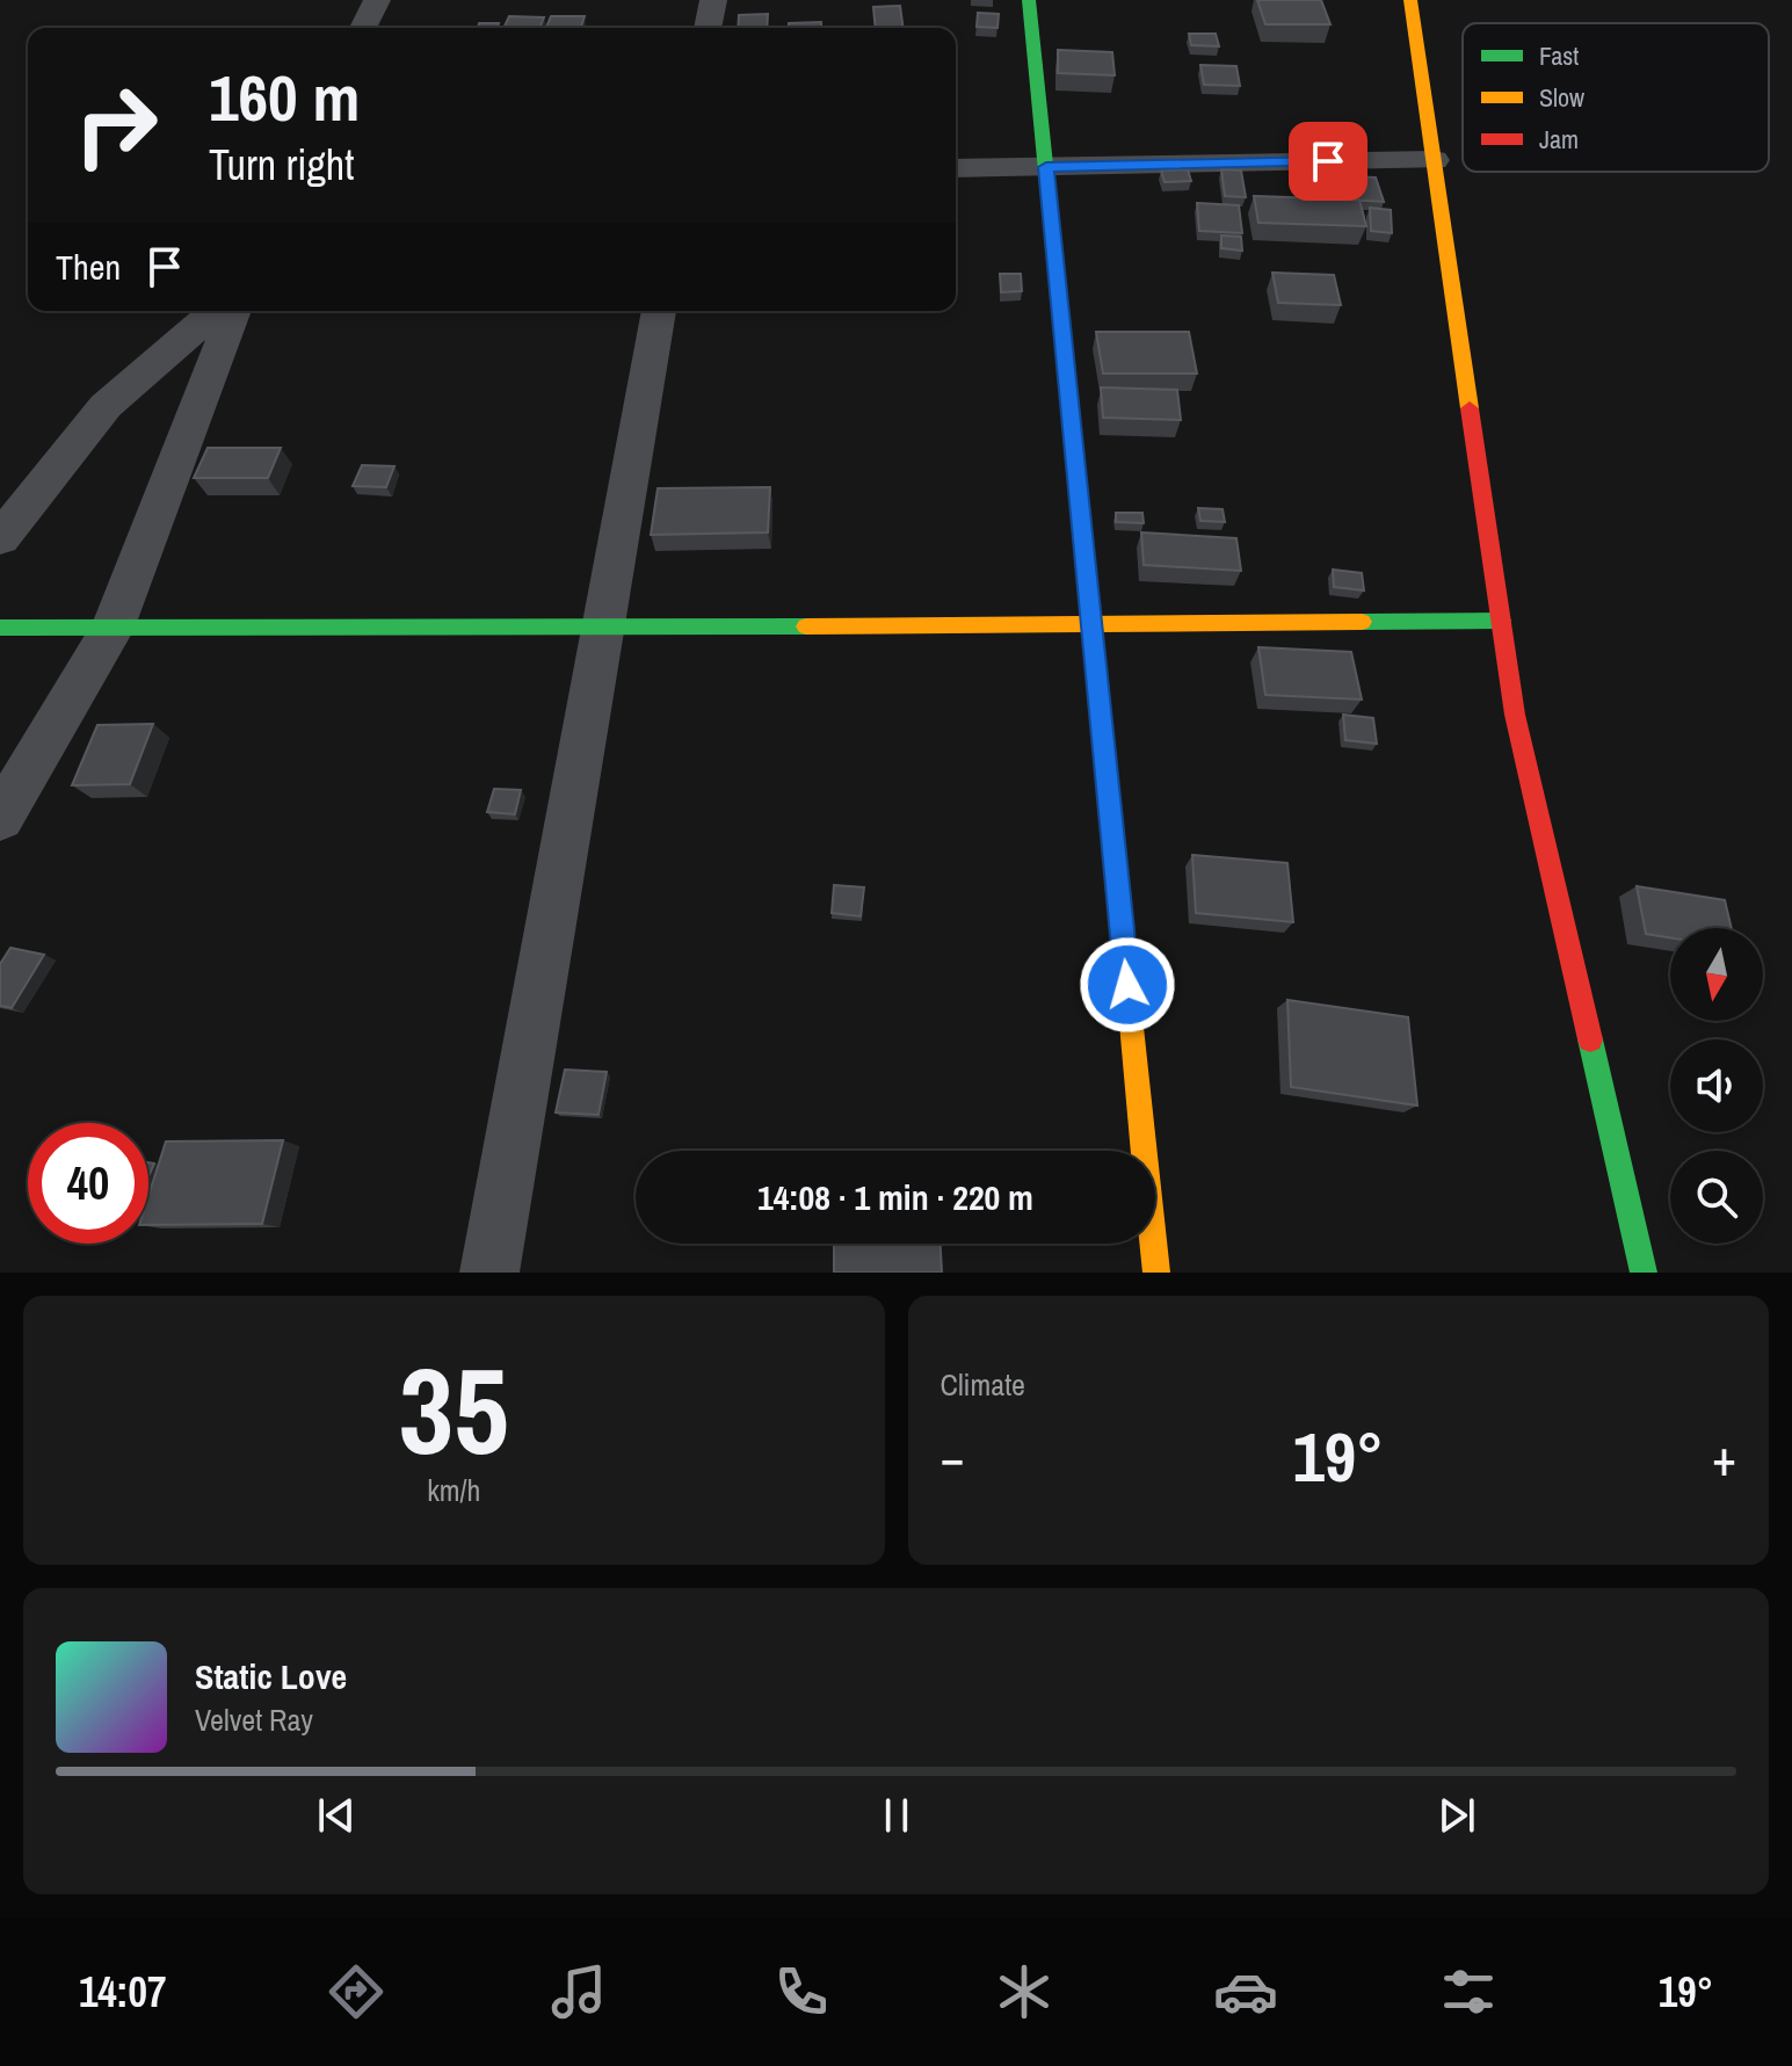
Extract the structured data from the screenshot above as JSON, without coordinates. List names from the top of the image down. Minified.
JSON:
{"legend":["Fast","Slow","Jam"],"north":"bottom","page":{"turn":["160 m","Turn right"],"then":"Then","limit":"40","trip":"14:08 · 1 min · 220 m","tile":[["35","km/h"],"Climate"],"heat":["−","19°","+"],"song":["Static Love","Velvet Ray"],"tabs":["14:07","19°"]}}
